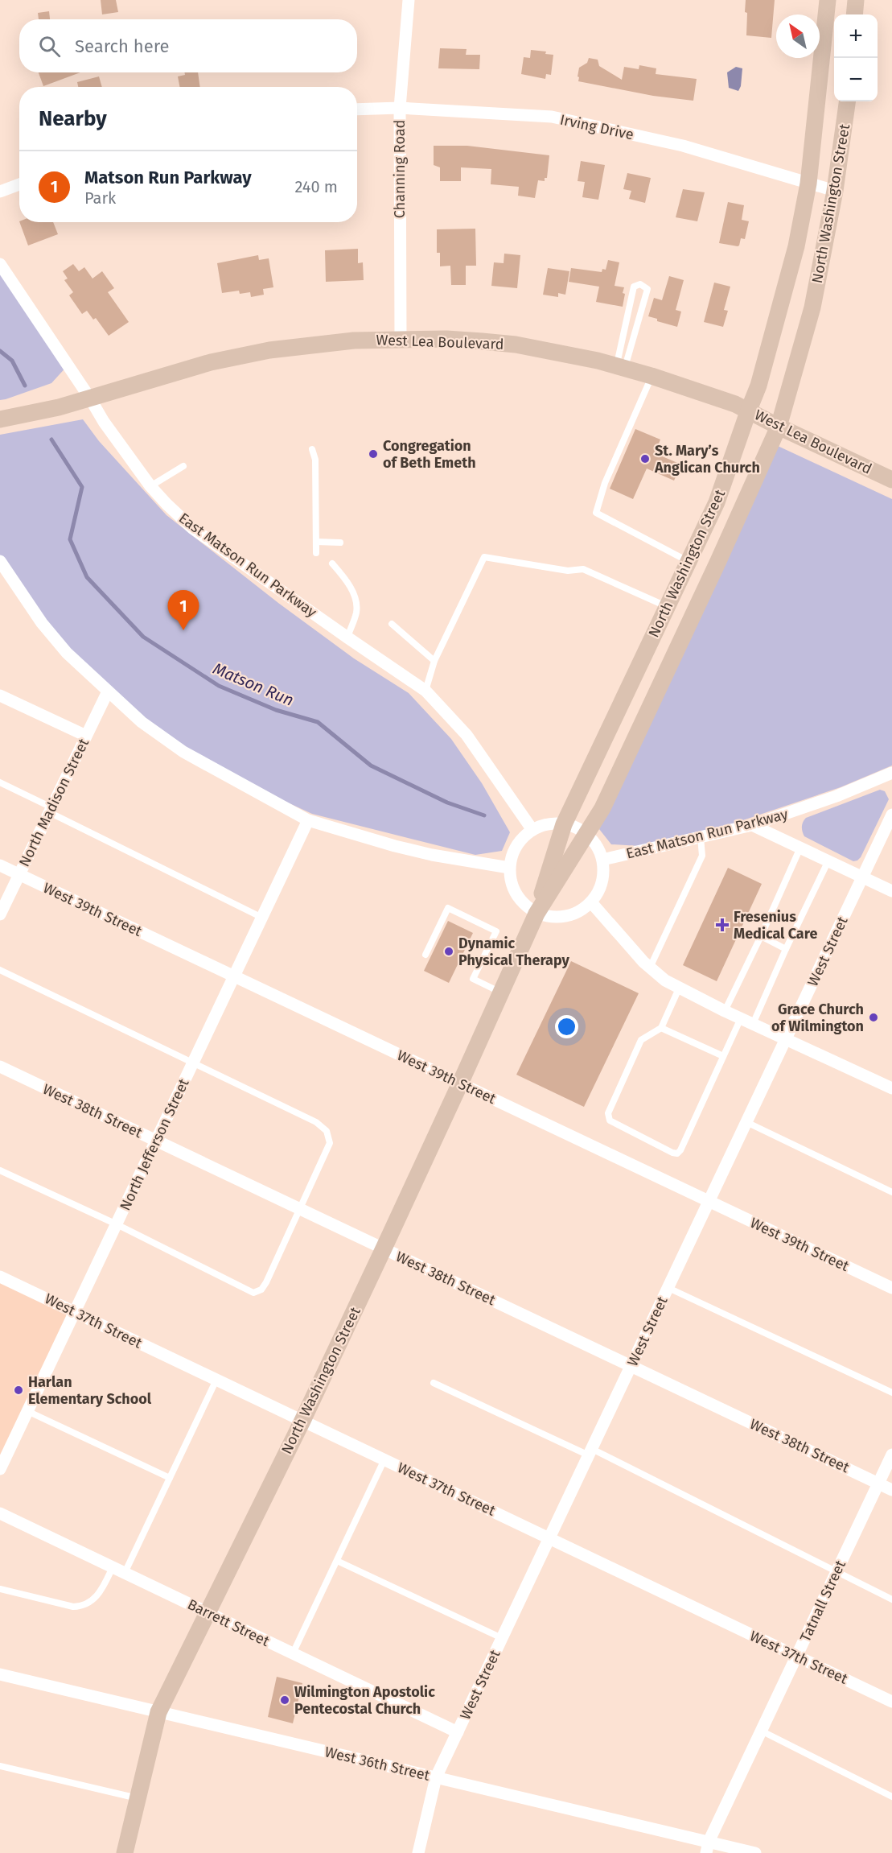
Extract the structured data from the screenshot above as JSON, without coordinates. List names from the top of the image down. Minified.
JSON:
{"streets":{"main road":["North Washington Street","West Lea Boulevard"],"street":["Irving Drive","Channing Road","East Matson Run Parkway","North Madison Street","West 39th Street","West Street","West 38th Street","North Jefferson Street","West 37th Street","Tatnall Street","Barrett Street","West 36th Street"]},"crossings":[["Irving Drive","Channing Road"],["Irving Drive","North Washington Street"],["Channing Road","West Lea Boulevard"],["North Washington Street","West Lea Boulevard"],["North Washington Street","West 39th Street"],["North Washington Street","West 38th Street"],["North Washington Street","West 37th Street"],["North Washington Street","Barrett Street"],["North Washington Street","West 36th Street"],["West Lea Boulevard","East Matson Run Parkway"],["North Madison Street","West 39th Street"],["West 39th Street","West Street"],["West 39th Street","North Jefferson Street"],["West Street","West 38th Street"],["West Street","West 37th Street"],["West Street","Barrett Street"],["West Street","West 36th Street"],["West 38th Street","North Jefferson Street"],["West 38th Street","Tatnall Street"],["North Jefferson Street","West 37th Street"],["West 37th Street","Tatnall Street"],["Tatnall Street","West 36th Street"]],"water":["Matson Run"],"places":{"other":["Congregation of Beth Emeth","St. Mary’s Anglican Church","Dynamic Physical Therapy","Grace Church of Wilmington","Harlan Elementary School","Wilmington Apostolic Pentecostal Church"],"health":["Fresenius Medical Care"]},"north":"top left","page":{"map_buttons":["+","−"],"search":"Search here","heading":"Nearby","list":[{"mark":"1","name":"Matson Run Parkway","note":"Park","value":"240 m"}],"pins":"1"}}
